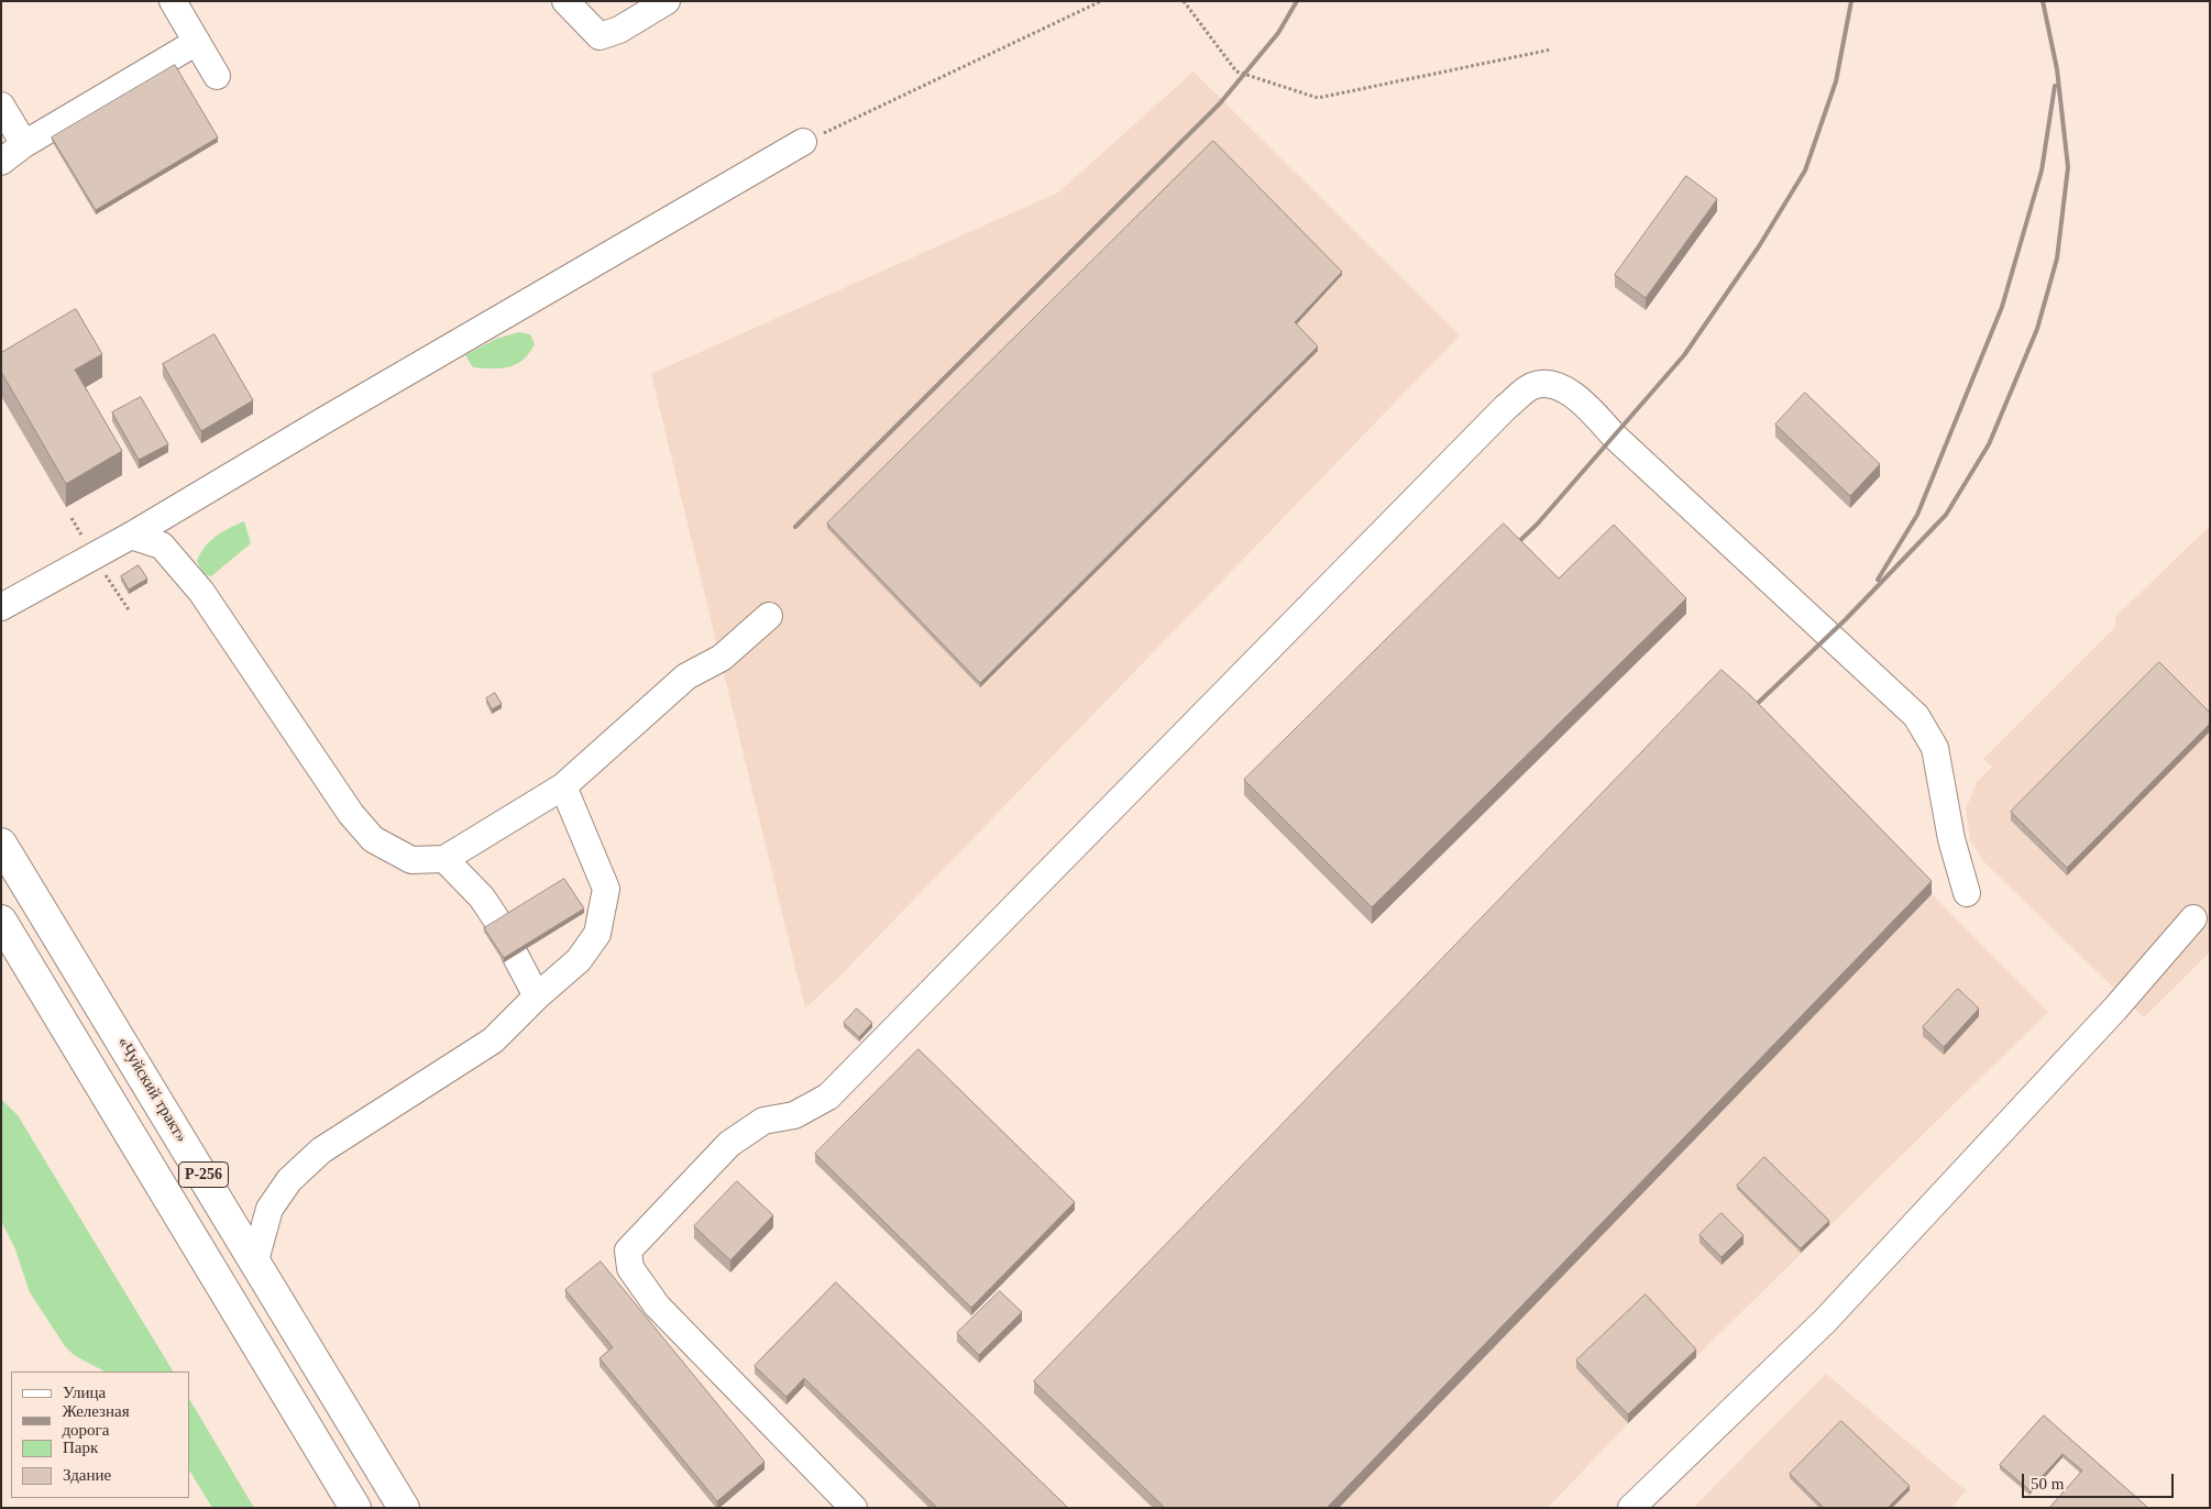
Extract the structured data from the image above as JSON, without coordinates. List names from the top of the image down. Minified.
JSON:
{"streets":{"highway":["«Чуйский тракт»","Р-256"]},"legend":["Улица","Железная дорога","Парк","Здание"],"scale_bar":"50 m"}
